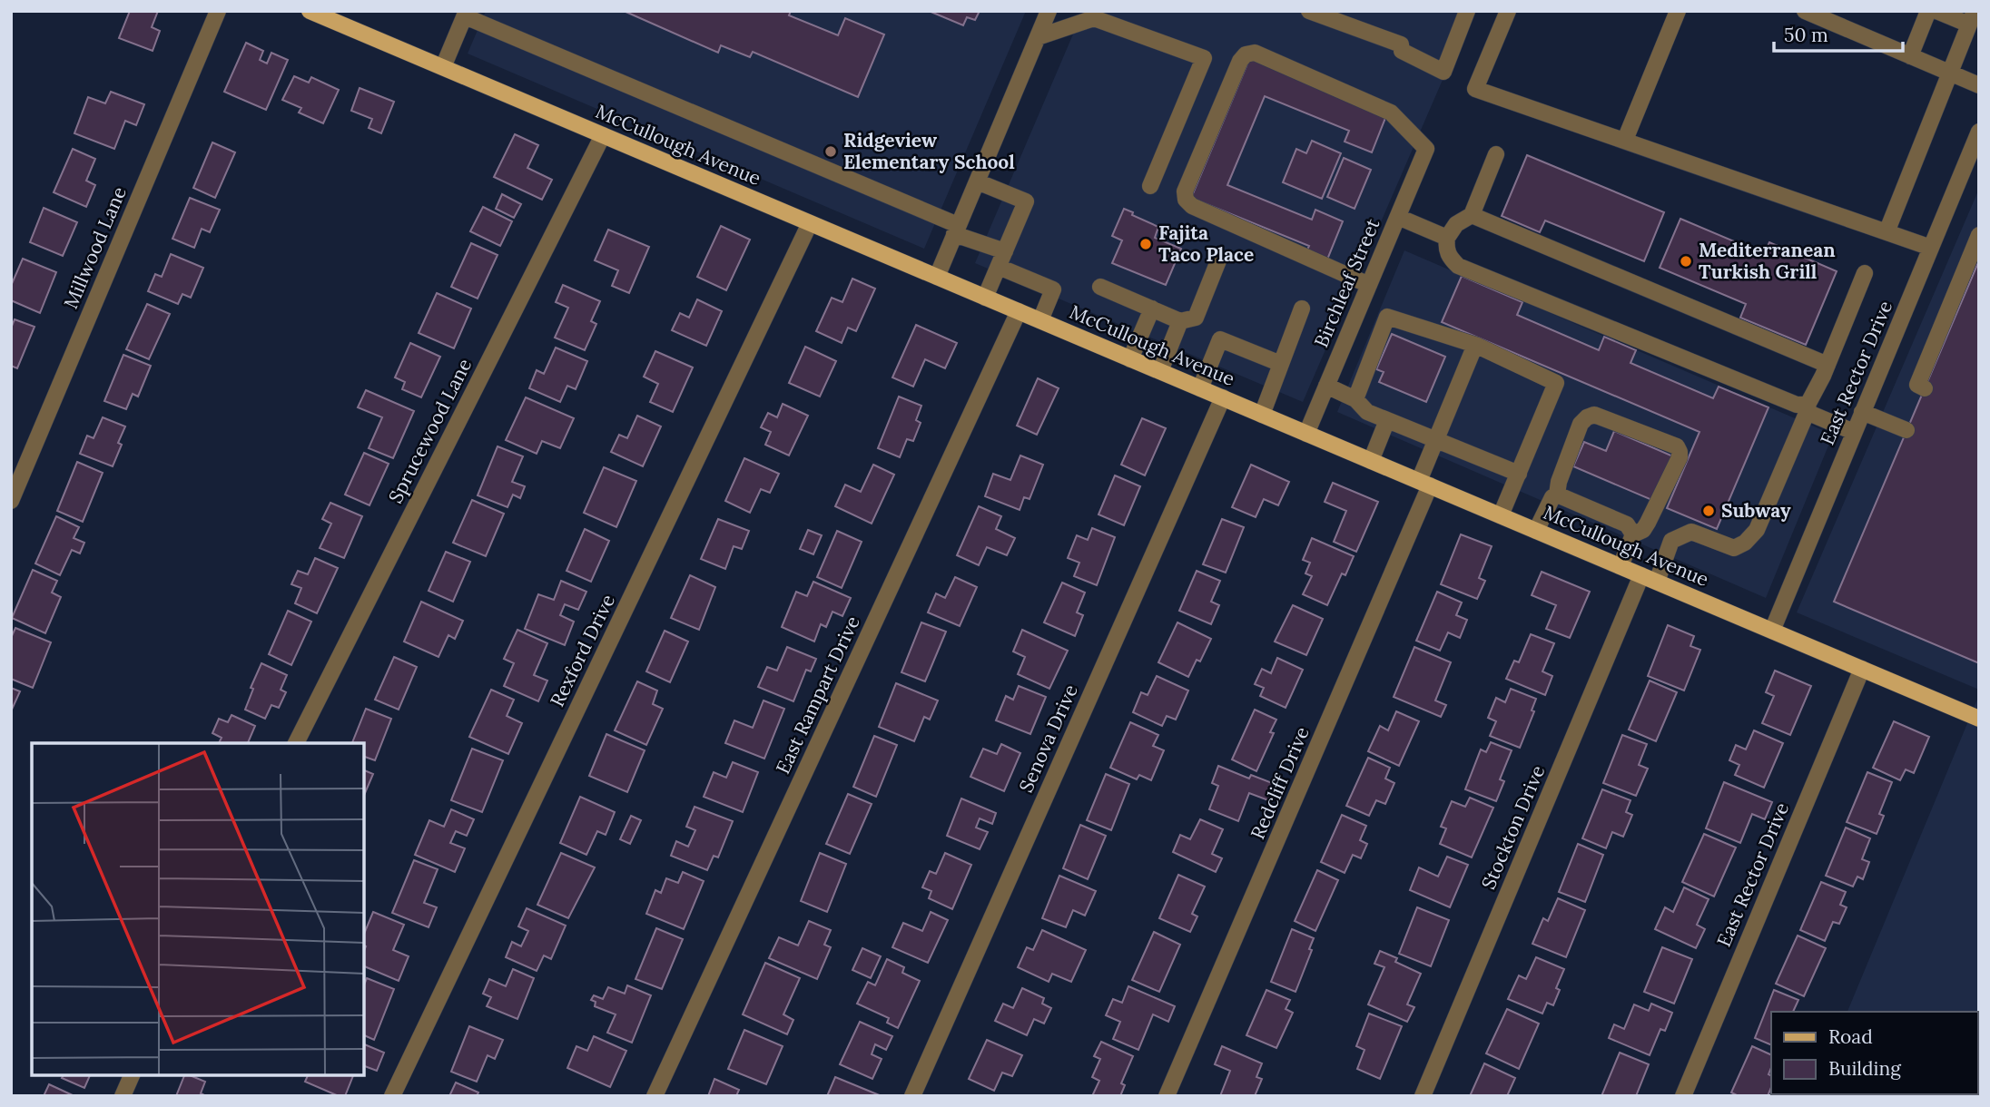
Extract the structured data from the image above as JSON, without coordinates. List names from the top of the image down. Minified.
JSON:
{"streets":{"main road":["McCullough Avenue"],"street":["Millwood Lane","Birchleaf Street","East Rector Drive","Sprucewood Lane","Rexford Drive","East Rampart Drive","Senova Drive","Redcliff Drive","Stockton Drive"]},"crossings":[["McCullough Avenue","Birchleaf Street"],["McCullough Avenue","East Rector Drive"],["McCullough Avenue","Sprucewood Lane"],["McCullough Avenue","Rexford Drive"],["McCullough Avenue","East Rampart Drive"],["McCullough Avenue","Senova Drive"],["McCullough Avenue","Redcliff Drive"],["McCullough Avenue","Stockton Drive"]],"places":["Ridgeview Elementary School","Fajita Taco Place","Mediterranean Turkish Grill","Subway"],"legend":["Road","Building"],"scale_bar":"50 m"}
